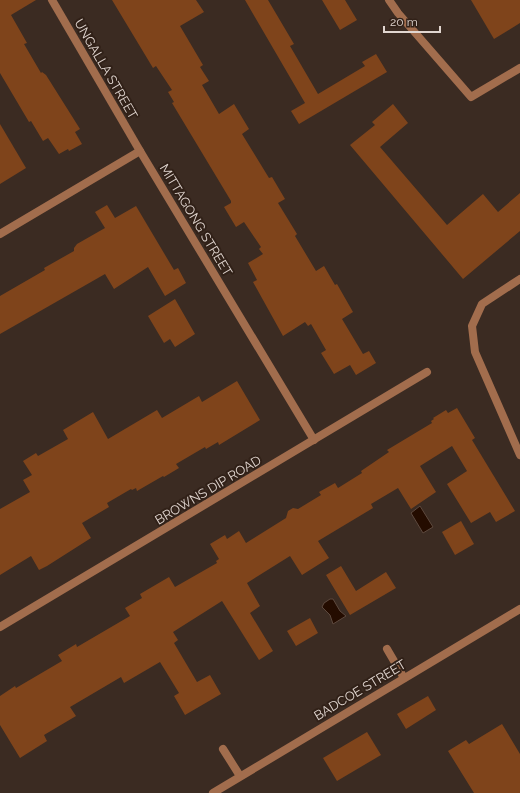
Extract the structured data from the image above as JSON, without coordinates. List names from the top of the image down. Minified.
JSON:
{"streets":{"street":["UNGALLA STREET","MITTAGONG STREET","BROWNS DIP ROAD","BADCOE STREET"]},"crossings":[["UNGALLA STREET","MITTAGONG STREET"],["MITTAGONG STREET","BROWNS DIP ROAD"]],"scale_bar":"20 m"}
